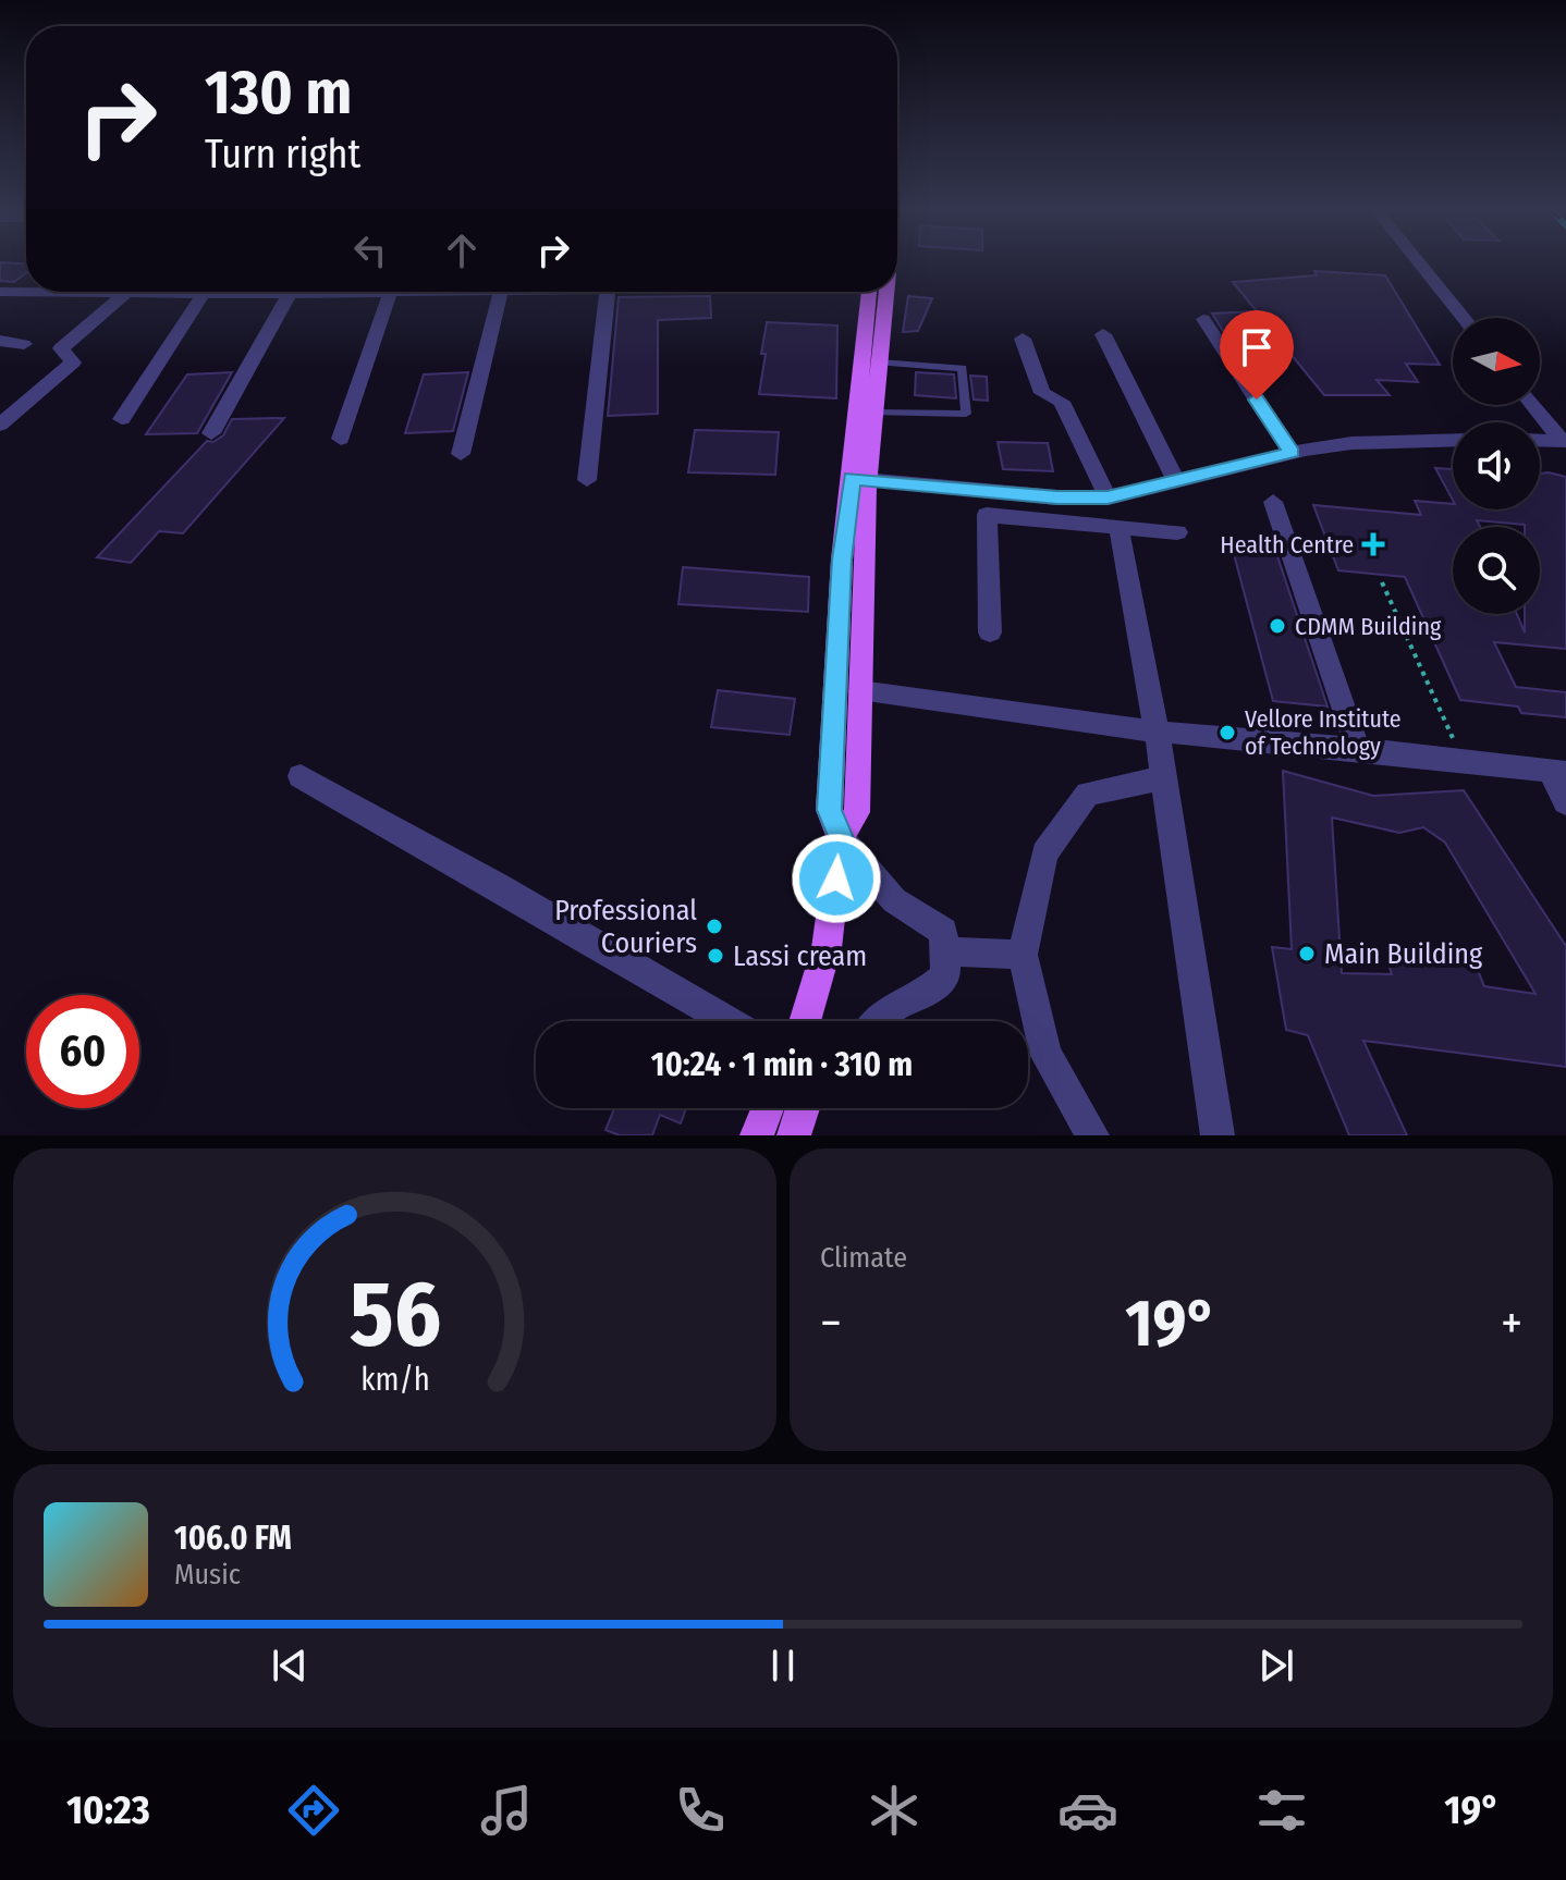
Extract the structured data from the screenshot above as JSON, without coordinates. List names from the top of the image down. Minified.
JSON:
{"places":{"health":["Health Centre"],"other":["CDMM Building","Vellore Institute of Technology","Professional Couriers","Main Building","Lassi cream"]},"north":"right","page":{"turn":["130 m","Turn right"],"limit":"60","trip":"10:24 · 1 min · 310 m","tile":"Climate","heat":["−","19°","+"],"song":["106.0 FM","Music"],"tabs":["10:23","19°"],"gauge":["56","km/h"]}}
